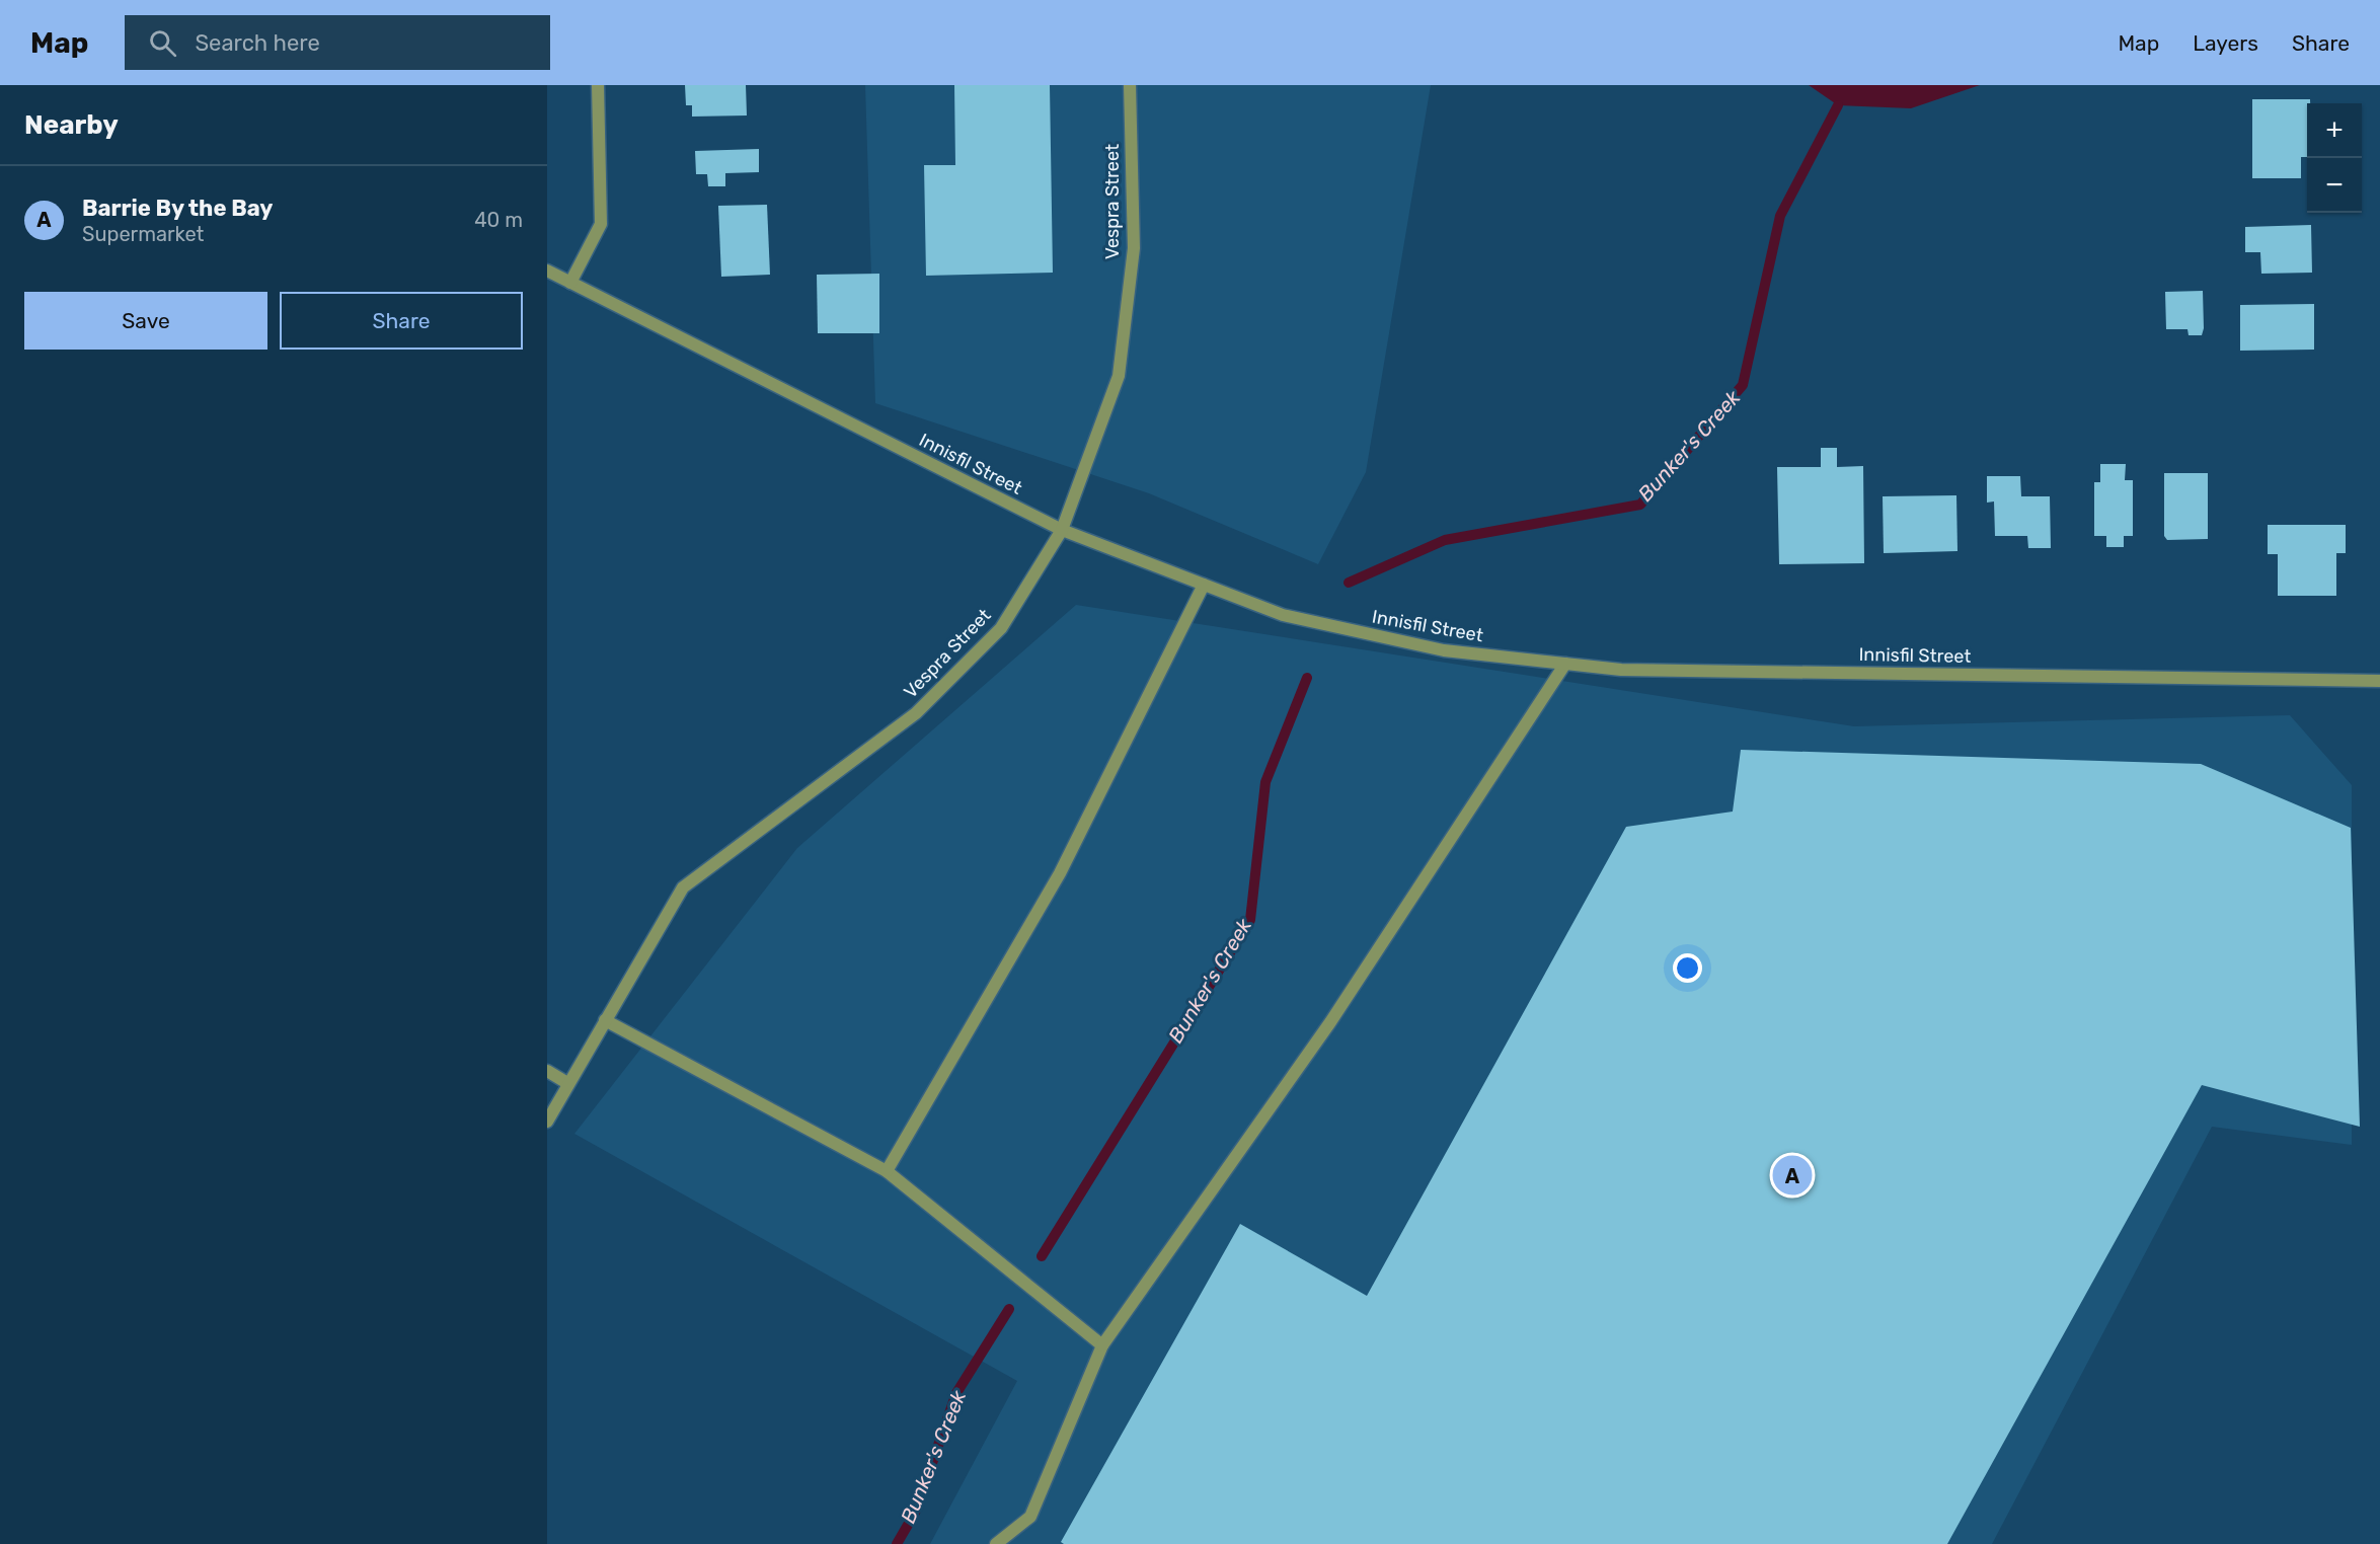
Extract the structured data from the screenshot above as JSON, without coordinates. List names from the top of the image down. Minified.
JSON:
{"streets":{"street":["Vespra Street","Innisfil Street"]},"crossings":[["Vespra Street","Innisfil Street"]],"water":["Bunker's Creek"],"page":{"header":"Map","search":"Search here","nav":["Map","Layers","Share"],"heading":"Nearby","map_buttons":["+","−"],"list":[{"mark":"A","name":"Barrie By the Bay","note":"Supermarket","value":"40 m"}],"buttons":["Save","Share"],"pins":"A"}}
